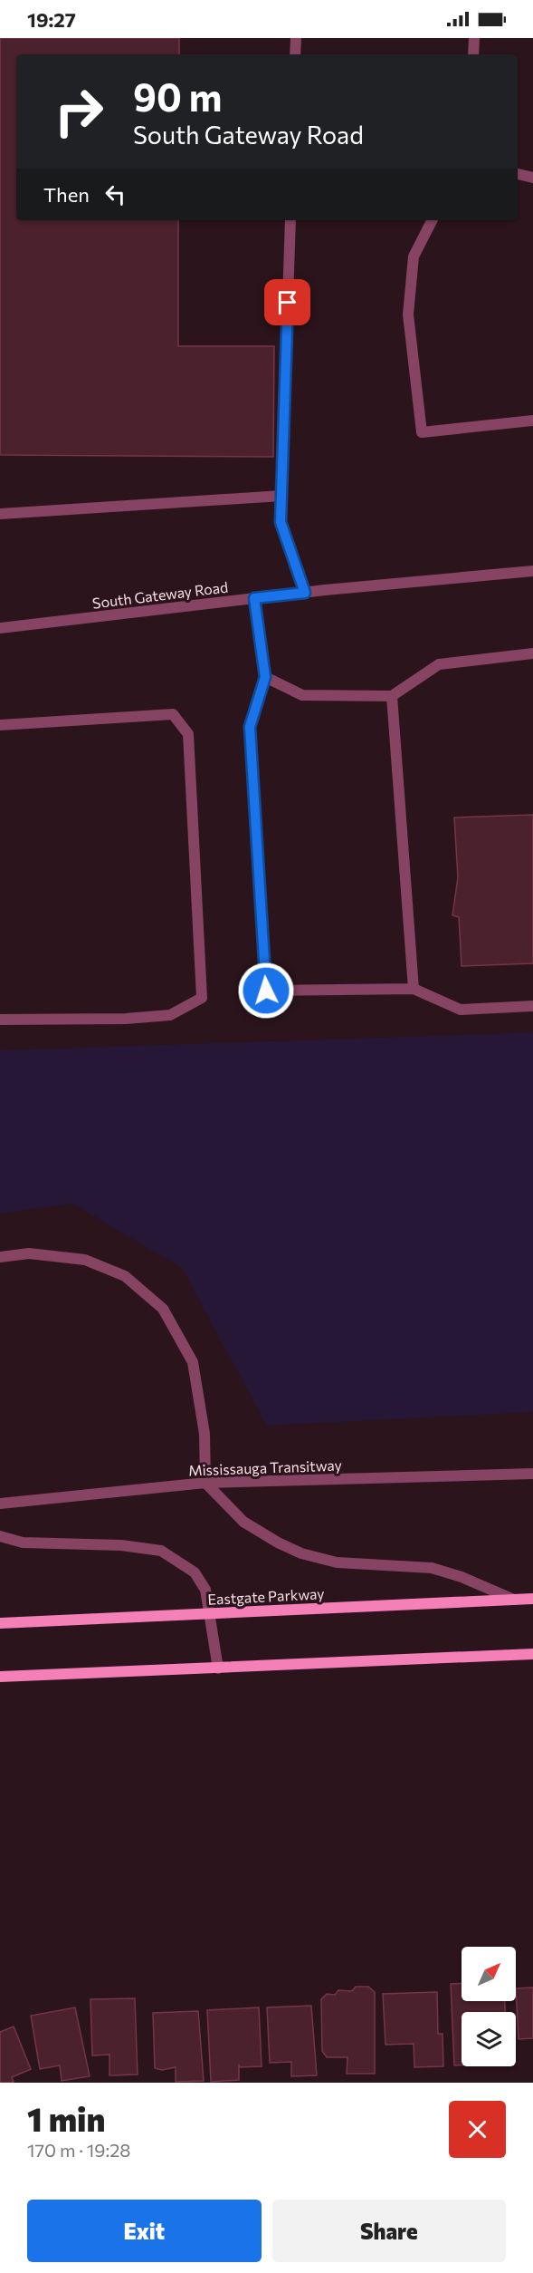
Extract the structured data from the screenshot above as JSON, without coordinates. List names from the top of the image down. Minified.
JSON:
{"streets":{"main road":["Eastgate Parkway"],"street":["South Gateway Road","Mississauga Transitway"]},"north":"top right","page":{"status":"19:27","turn":["90 m","South Gateway Road"],"then":"Then","heading":["1 min","170 m · 19:28"],"buttons":["Exit","Share"]}}
